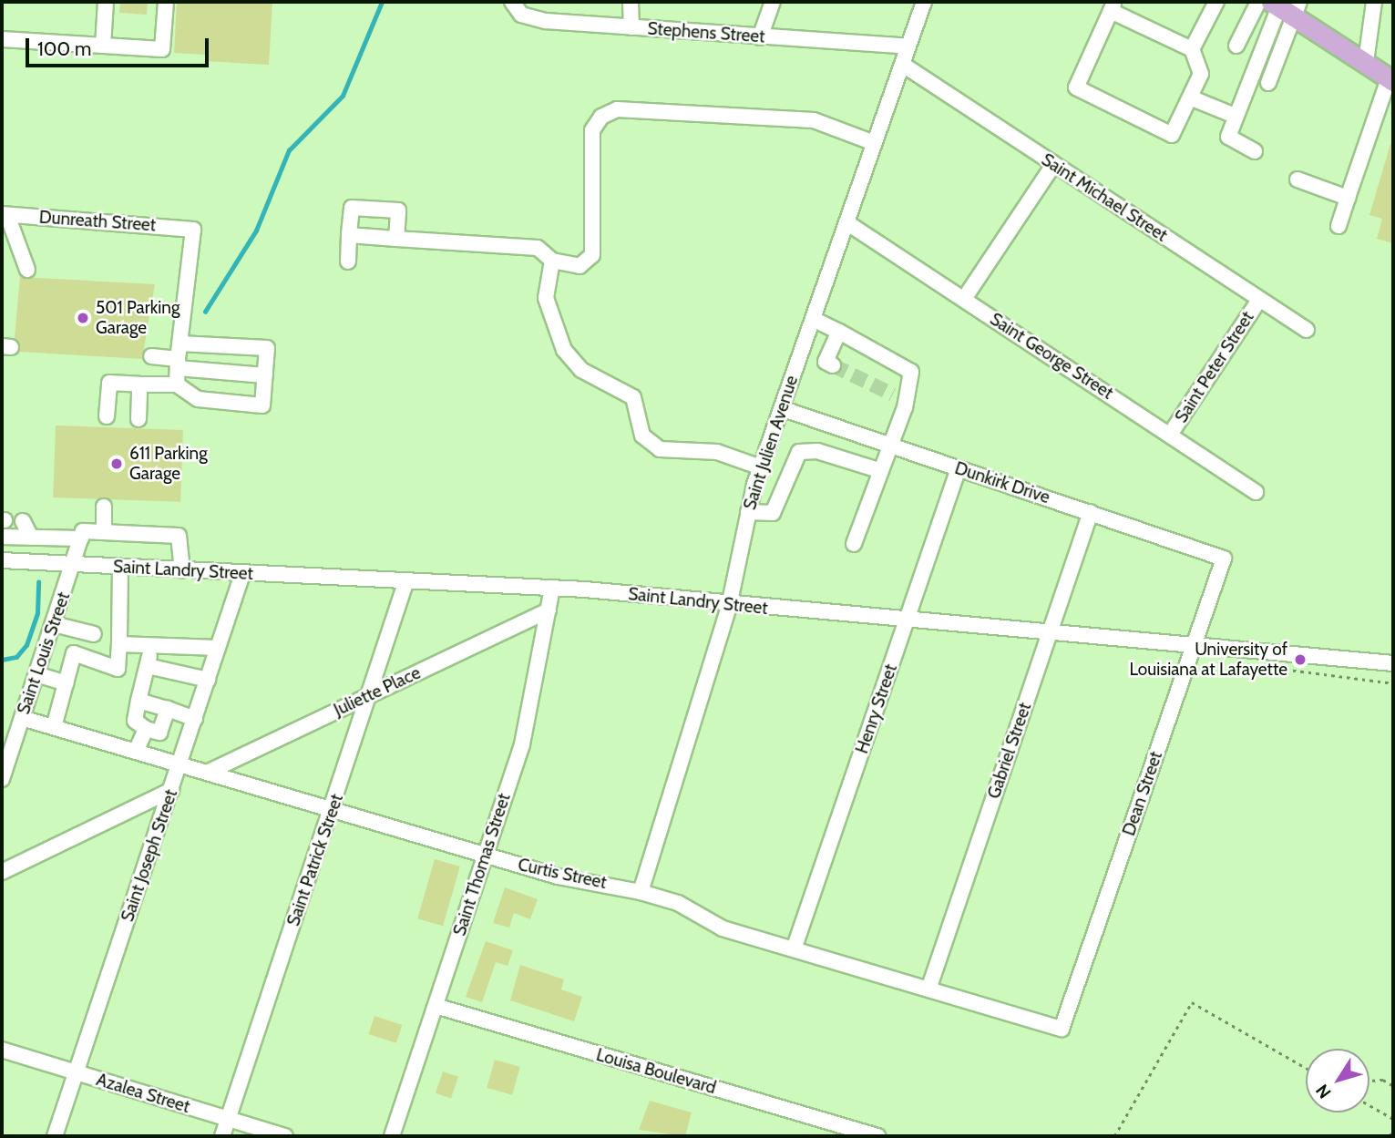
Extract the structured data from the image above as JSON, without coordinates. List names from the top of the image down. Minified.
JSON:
{"streets":{"street":["Stephens Street","Saint Michael Street","Dunreath Street","Saint George Street","Saint Peter Street","Saint Julien Avenue","Dunkirk Drive","Saint Landry Street","Saint Louis Street","Juliette Place","Henry Street","Gabriel Street","Dean Street","Saint Joseph Street","Saint Patrick Street","Saint Thomas Street","Curtis Street","Louisa Boulevard","Azalea Street"]},"crossings":[["Stephens Street","Saint Julien Avenue"],["Saint Michael Street","Saint Peter Street"],["Saint Michael Street","Saint Julien Avenue"],["Saint George Street","Saint Peter Street"],["Saint George Street","Saint Julien Avenue"],["Saint Julien Avenue","Dunkirk Drive"],["Saint Julien Avenue","Saint Landry Street"],["Saint Julien Avenue","Curtis Street"],["Dunkirk Drive","Henry Street"],["Dunkirk Drive","Gabriel Street"],["Dunkirk Drive","Dean Street"],["Saint Landry Street","Saint Louis Street"],["Saint Landry Street","Henry Street"],["Saint Landry Street","Gabriel Street"],["Saint Landry Street","Dean Street"],["Saint Landry Street","Saint Joseph Street"],["Saint Landry Street","Saint Patrick Street"],["Saint Landry Street","Saint Thomas Street"],["Saint Louis Street","Curtis Street"],["Juliette Place","Saint Patrick Street"],["Juliette Place","Saint Thomas Street"],["Juliette Place","Curtis Street"],["Henry Street","Curtis Street"],["Gabriel Street","Curtis Street"],["Dean Street","Curtis Street"],["Saint Joseph Street","Curtis Street"],["Saint Joseph Street","Azalea Street"],["Saint Patrick Street","Curtis Street"],["Saint Patrick Street","Azalea Street"],["Saint Thomas Street","Curtis Street"],["Saint Thomas Street","Louisa Boulevard"]],"places":["501 Parking Garage","611 Parking Garage","University of Louisiana at Lafayette"],"scale_bar":"100 m","north":"bottom left"}
